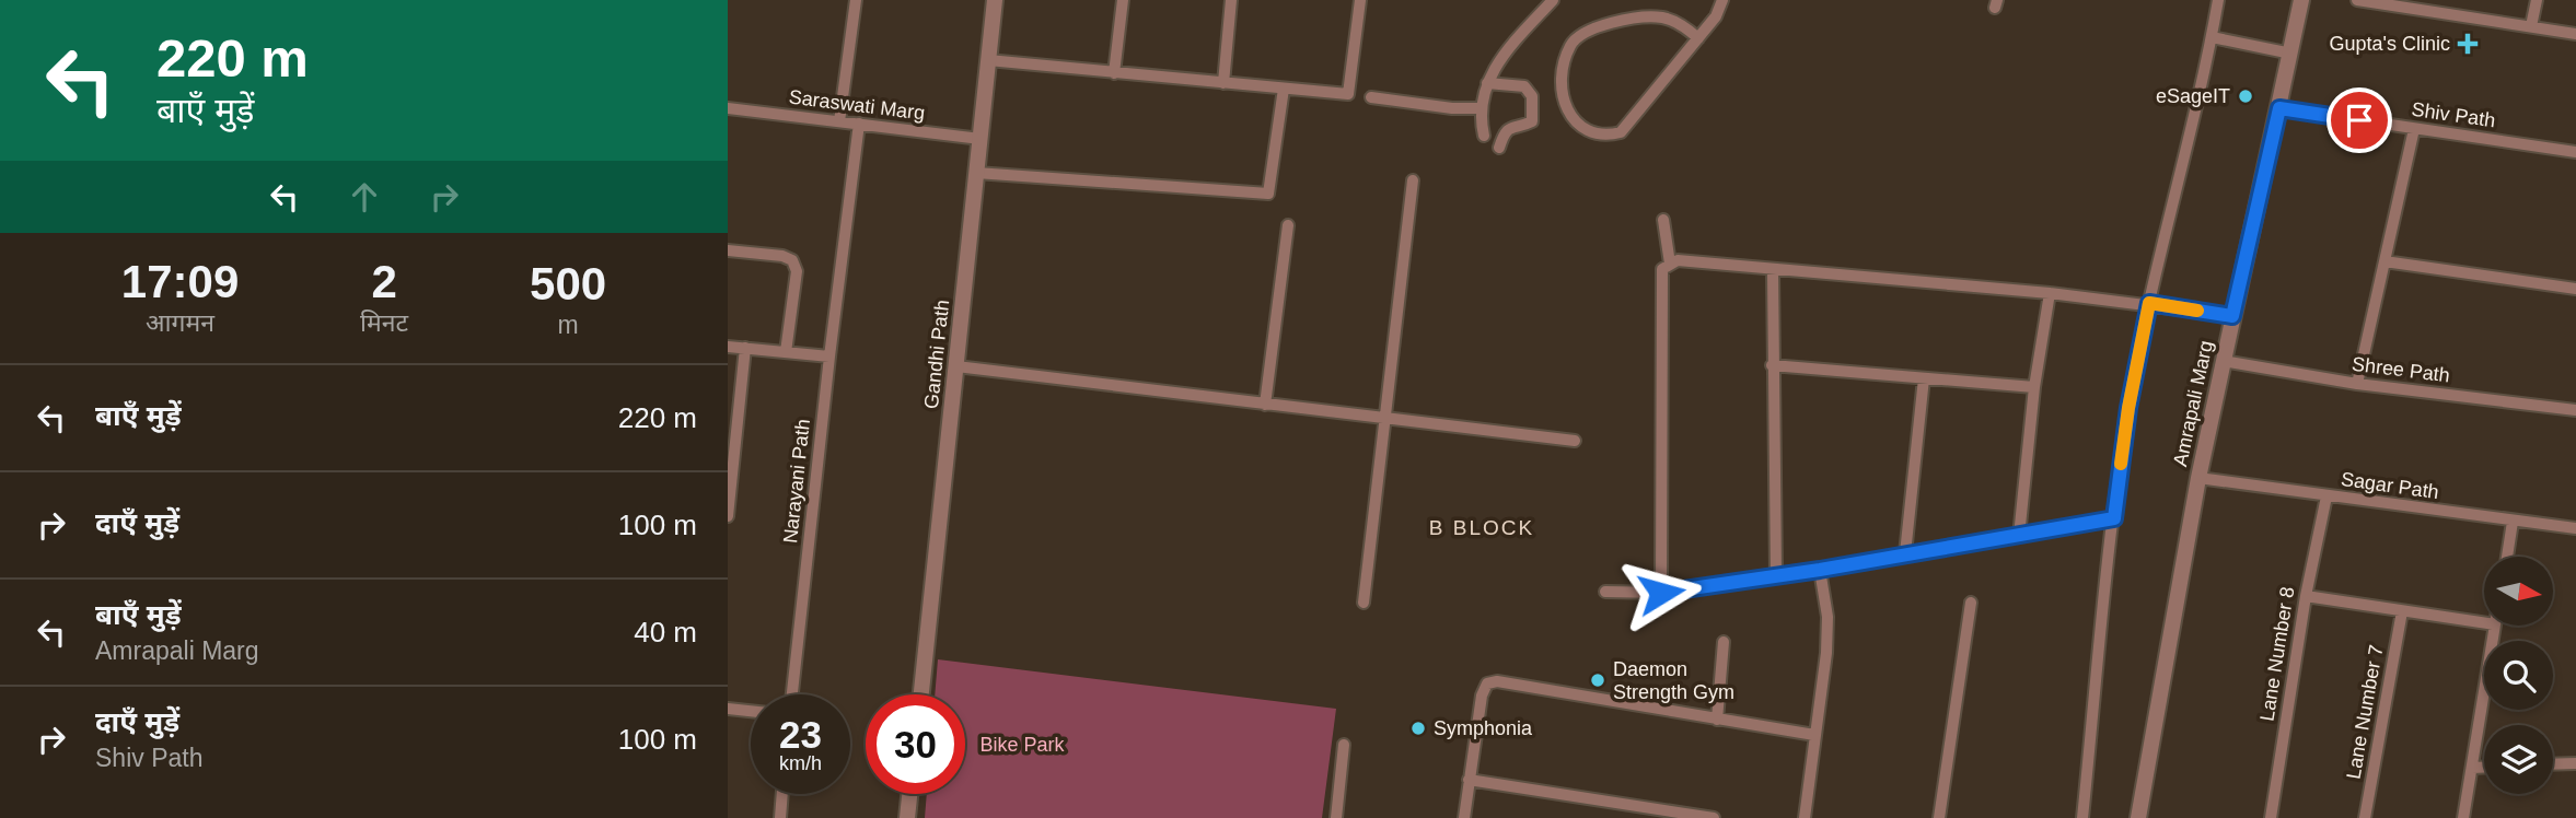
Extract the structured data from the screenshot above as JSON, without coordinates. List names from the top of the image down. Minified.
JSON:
{"streets":{"street":["Saraswati Marg","Shiv Path","Gandhi Path","Shree Path","Amrapali Marg","Narayani Path","Sagar Path","Lane Number 8","Lane Number 7"]},"crossings":[["Saraswati Marg","Gandhi Path"],["Saraswati Marg","Narayani Path"],["Shiv Path","Amrapali Marg"],["Shree Path","Amrapali Marg"],["Amrapali Marg","Sagar Path"],["Sagar Path","Lane Number 8"]],"districts":["B BLOCK"],"parks":["Bike Park"],"places":{"health":["Gupta's Clinic"],"other":["eSageIT","Daemon Strength Gym","Symphonia"]},"north":"right","page":{"turn":["220 m","बाएँ मुड़ें"],"eta":["17:09","आगमन","2","मिनट","500","m"],"list":[{"name":"बाएँ मुड़ें","value":"220 m"},{"name":"दाएँ मुड़ें","value":"100 m"},{"name":"बाएँ मुड़ें","note":"Amrapali Marg","value":"40 m"},{"name":"दाएँ मुड़ें","note":"Shiv Path","value":"100 m"}],"speed":"23 km/h","limit":"30"}}
